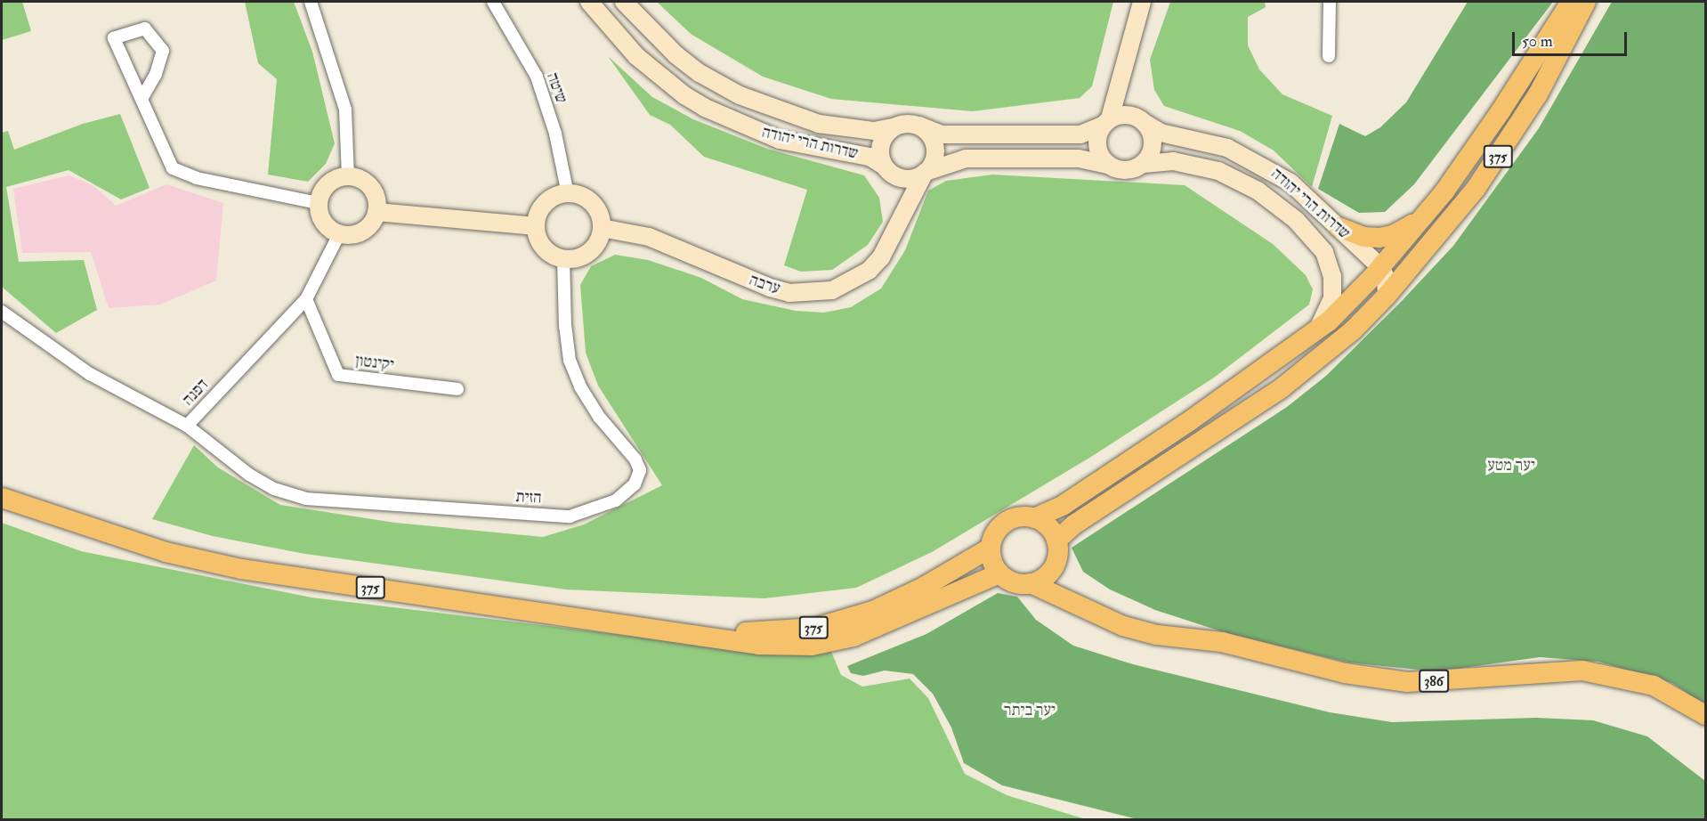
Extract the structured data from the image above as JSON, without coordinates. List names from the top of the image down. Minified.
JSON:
{"streets":{"main road":["375","386"],"street":["שיטה","שדרות הרי יהודה","ערבה","יקינטון","דפנה","הזית"]},"crossings":[["שיטה","ערבה"],["שיטה","הזית"],["שדרות הרי יהודה","375"],["שדרות הרי יהודה","ערבה"],["375","386"],["ערבה","הזית"],["יקינטון","דפנה"],["דפנה","הזית"]],"parks":["יער מטע","יער ביתר"],"scale_bar":"50 m"}
